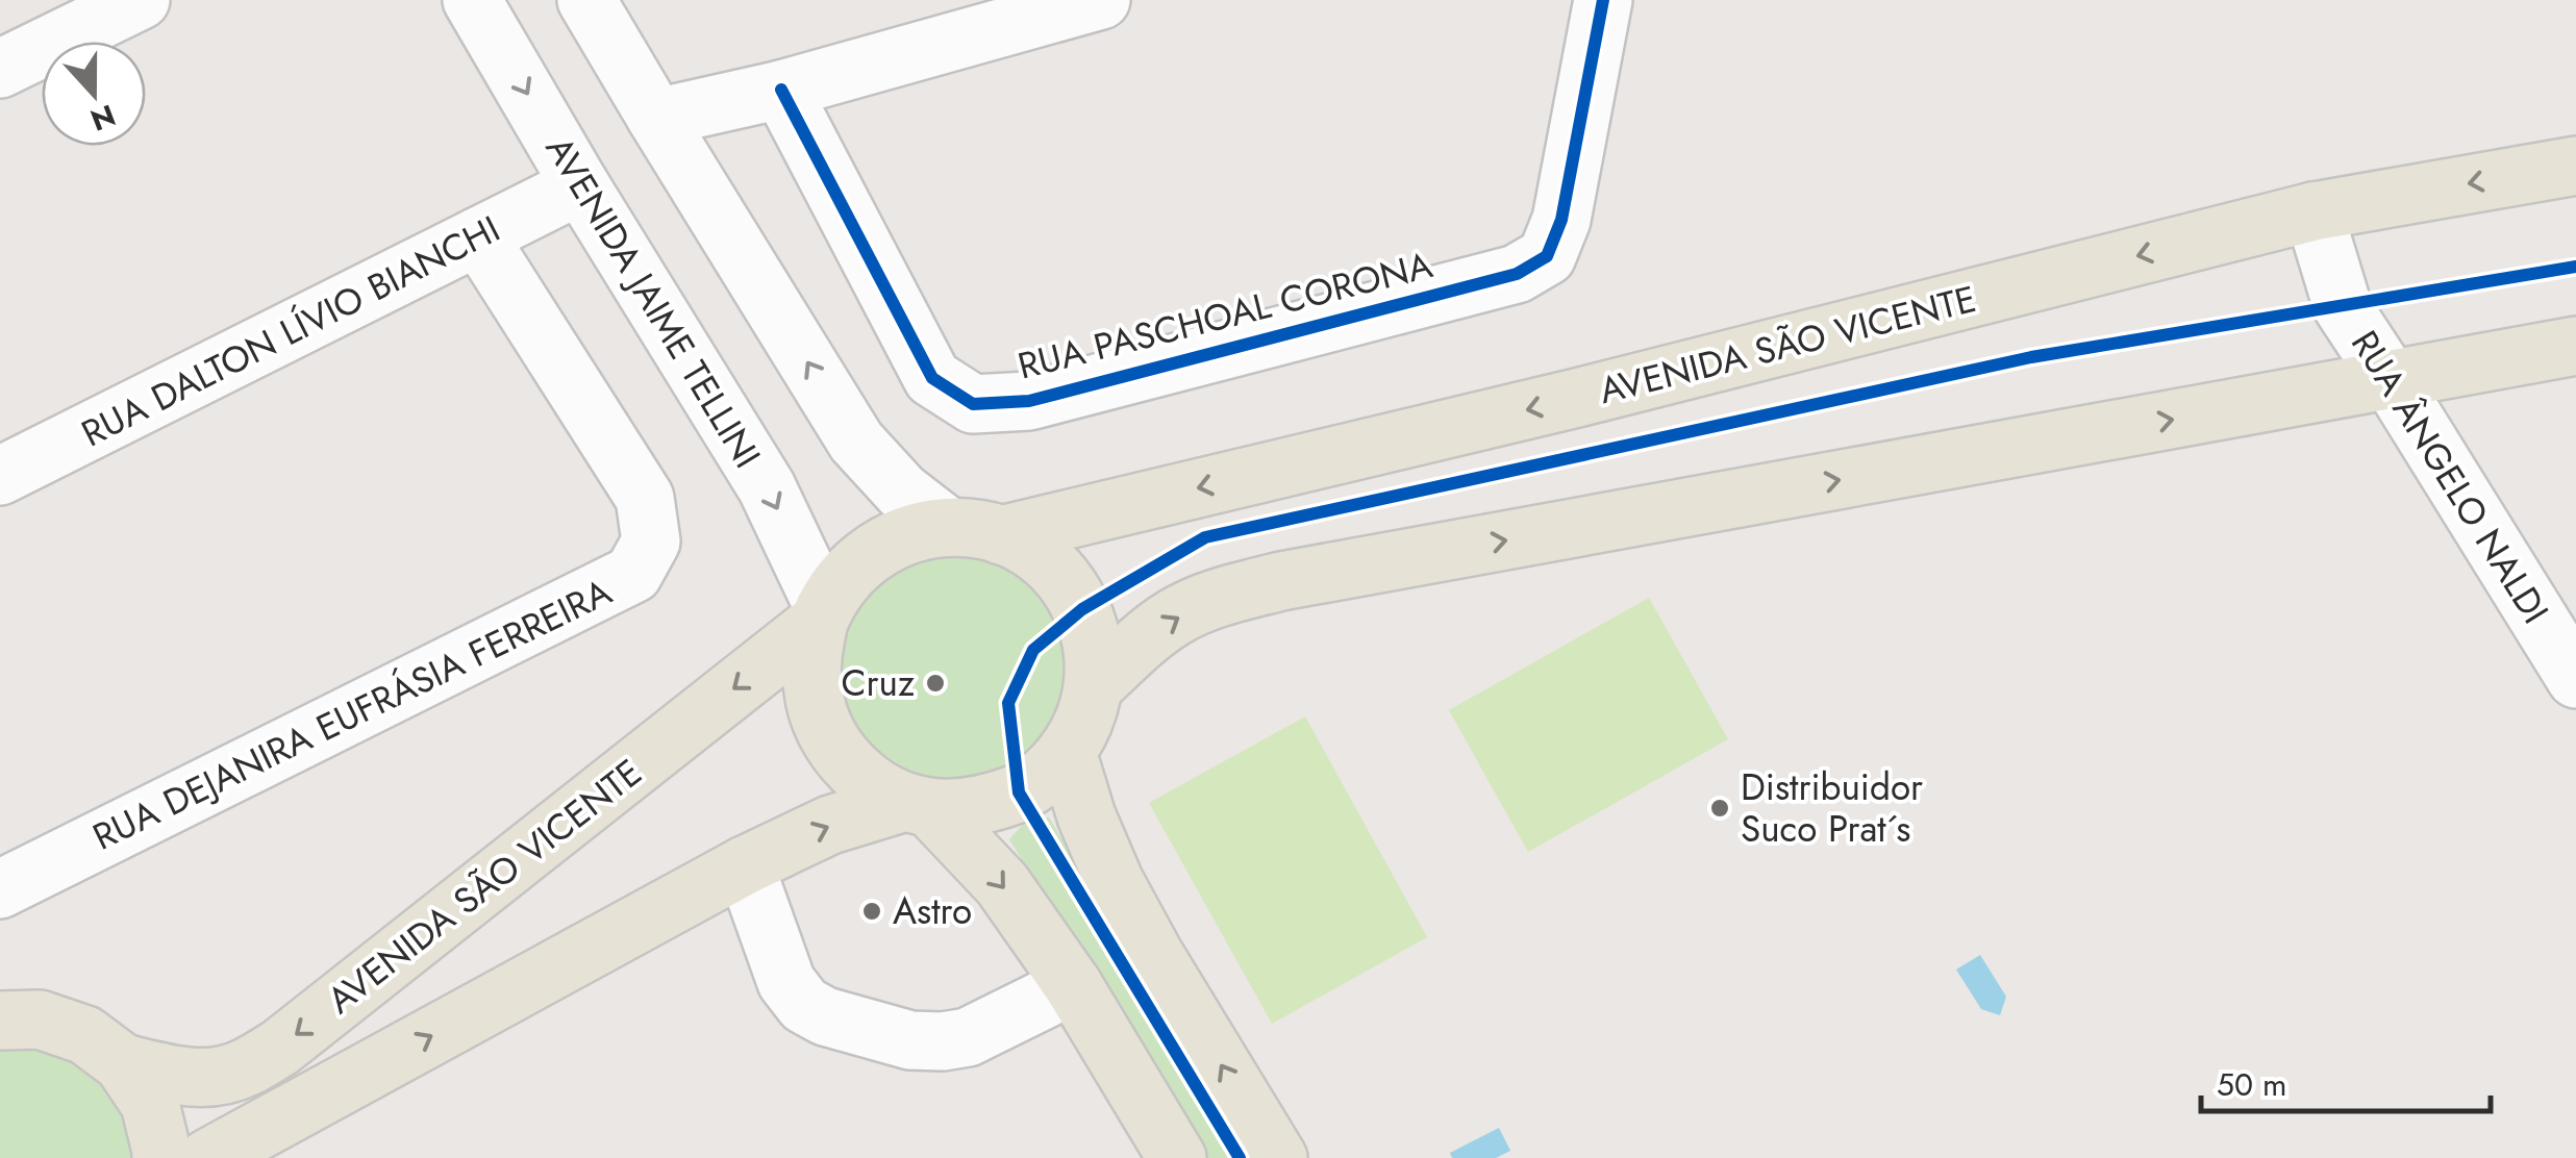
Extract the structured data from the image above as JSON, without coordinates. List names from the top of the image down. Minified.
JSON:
{"streets":{"main road":["AVENIDA SÃO VICENTE"],"street":["AVENIDA JAIME TELLINI","RUA PASCHOAL CORONA","RUA DALTON LÍVIO BIANCHI","RUA ÂNGELO NALDI","RUA DEJANIRA EUFRÁSIA FERREIRA"]},"crossings":[["AVENIDA JAIME TELLINI","RUA DALTON LÍVIO BIANCHI"],["AVENIDA JAIME TELLINI","AVENIDA SÃO VICENTE"],["RUA DALTON LÍVIO BIANCHI","RUA DEJANIRA EUFRÁSIA FERREIRA"],["AVENIDA SÃO VICENTE","RUA ÂNGELO NALDI"]],"places":["Cruz","Distribuidor Suco Prat´s","Astro"],"scale_bar":"50 m","north":"bottom"}
